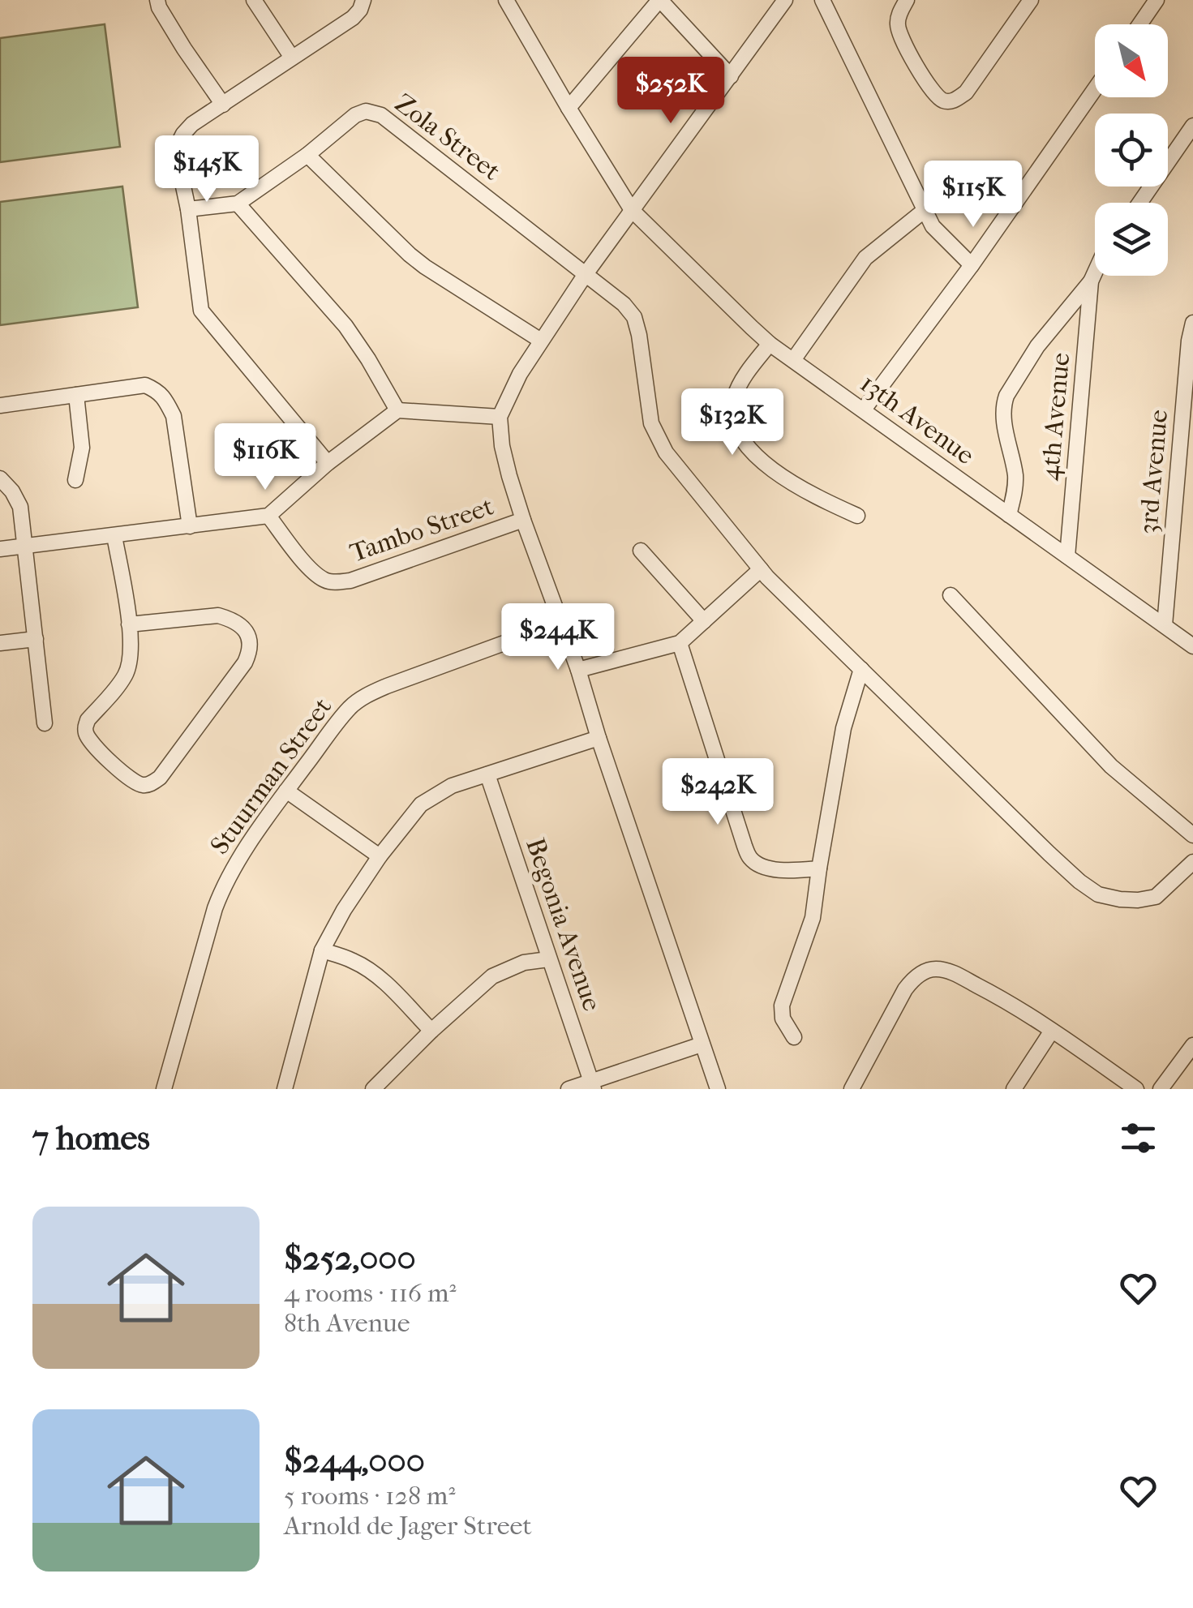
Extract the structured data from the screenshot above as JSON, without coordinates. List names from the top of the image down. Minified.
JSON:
{"streets":{"street":["Zola Street","4th Avenue","13th Avenue","3rd Avenue","Tambo Street","Stuurman Street","Begonia Avenue"]},"crossings":[["4th Avenue","13th Avenue"],["13th Avenue","3rd Avenue"]],"north":"bottom right","page":{"price":["$252K","$145K","$115K","$132K","$116K","$244K","$242K"],"heading":"7 homes","list":[{"name":"$252,000","note":"4 rooms · 116 m² · 8th Avenue"},{"name":"$244,000","note":"5 rooms · 128 m² · Arnold de Jager Street"}]}}
